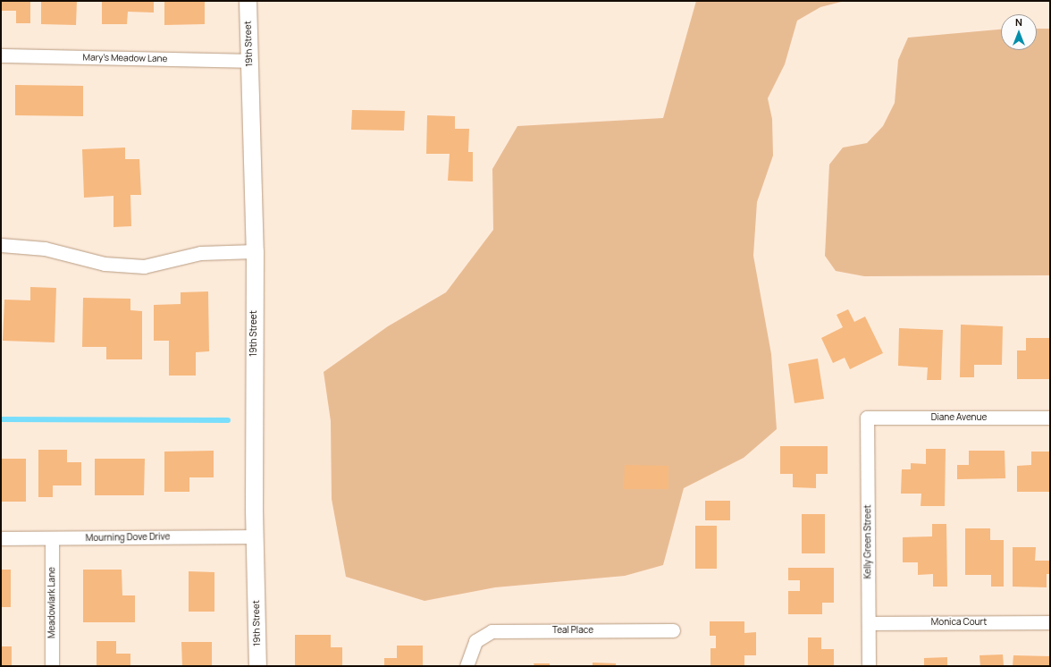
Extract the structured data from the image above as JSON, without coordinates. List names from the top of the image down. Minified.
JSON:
{"streets":{"street":["19th Street","Mary's Meadow Lane","Diane Avenue","Mourning Dove Drive","Kelly Green Street","Meadowlark Lane","Monica Court","Teal Place"]},"crossings":[["19th Street","Mary's Meadow Lane"],["19th Street","Mourning Dove Drive"],["Diane Avenue","Kelly Green Street"],["Mourning Dove Drive","Meadowlark Lane"],["Kelly Green Street","Monica Court"]],"north":"top"}
